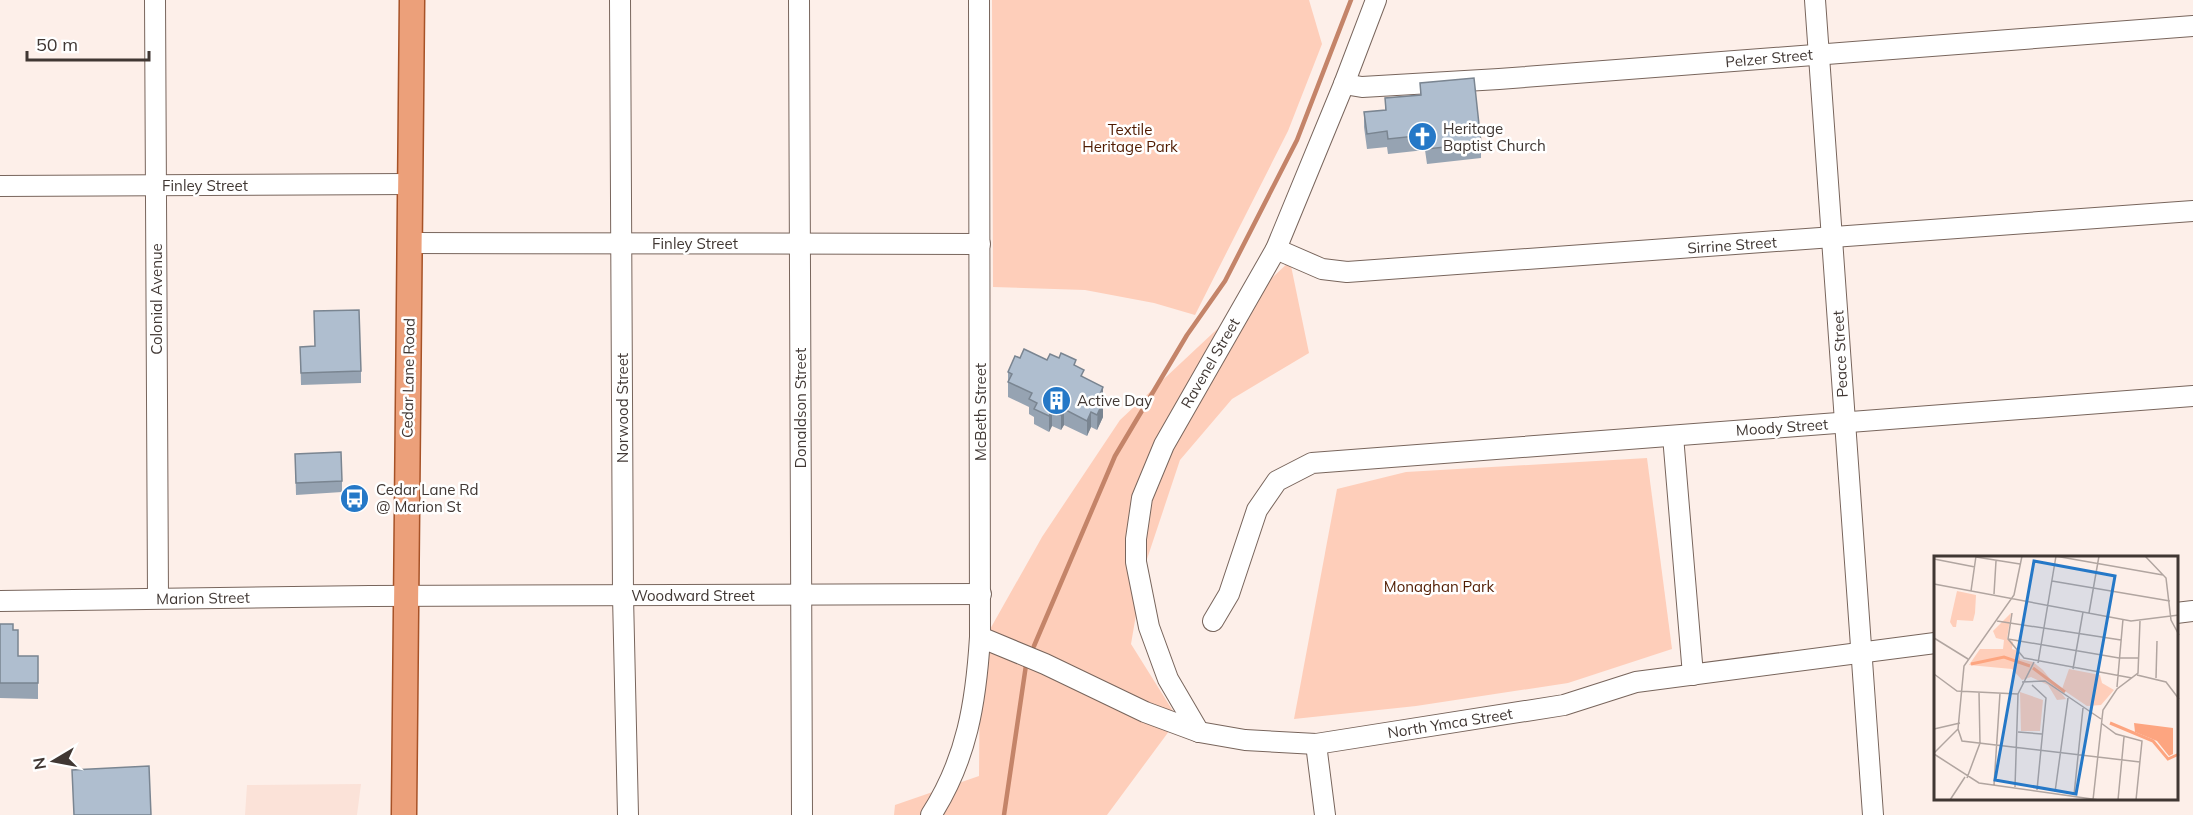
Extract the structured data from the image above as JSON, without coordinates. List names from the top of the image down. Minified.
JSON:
{"streets":{"main road":["Cedar Lane Road"],"street":["Pelzer Street","Finley Street","Sirrine Street","Colonial Avenue","Peace Street","Ravenel Street","Norwood Street","Donaldson Street","McBeth Street","Moody Street","Woodward Street","Marion Street","North Ymca Street"]},"crossings":[["Pelzer Street","Peace Street"],["Pelzer Street","Ravenel Street"],["Finley Street","Colonial Avenue"],["Finley Street","Cedar Lane Road"],["Finley Street","Norwood Street"],["Finley Street","Donaldson Street"],["Finley Street","McBeth Street"],["Sirrine Street","Peace Street"],["Sirrine Street","Ravenel Street"],["Colonial Avenue","Marion Street"],["Peace Street","Moody Street"],["Peace Street","North Ymca Street"],["Ravenel Street","North Ymca Street"],["Cedar Lane Road","Woodward Street"],["Cedar Lane Road","Marion Street"],["Norwood Street","Woodward Street"],["Donaldson Street","Woodward Street"],["McBeth Street","Woodward Street"],["McBeth Street","North Ymca Street"],["Woodward Street","Marion Street"]],"parks":["Textile Heritage Park","Monaghan Park"],"places":{"church":["Heritage Baptist Church"],"building":["Active Day"],"bus stop":["Cedar Lane Rd @ Marion St"]},"scale_bar":"50 m","north":"left"}
